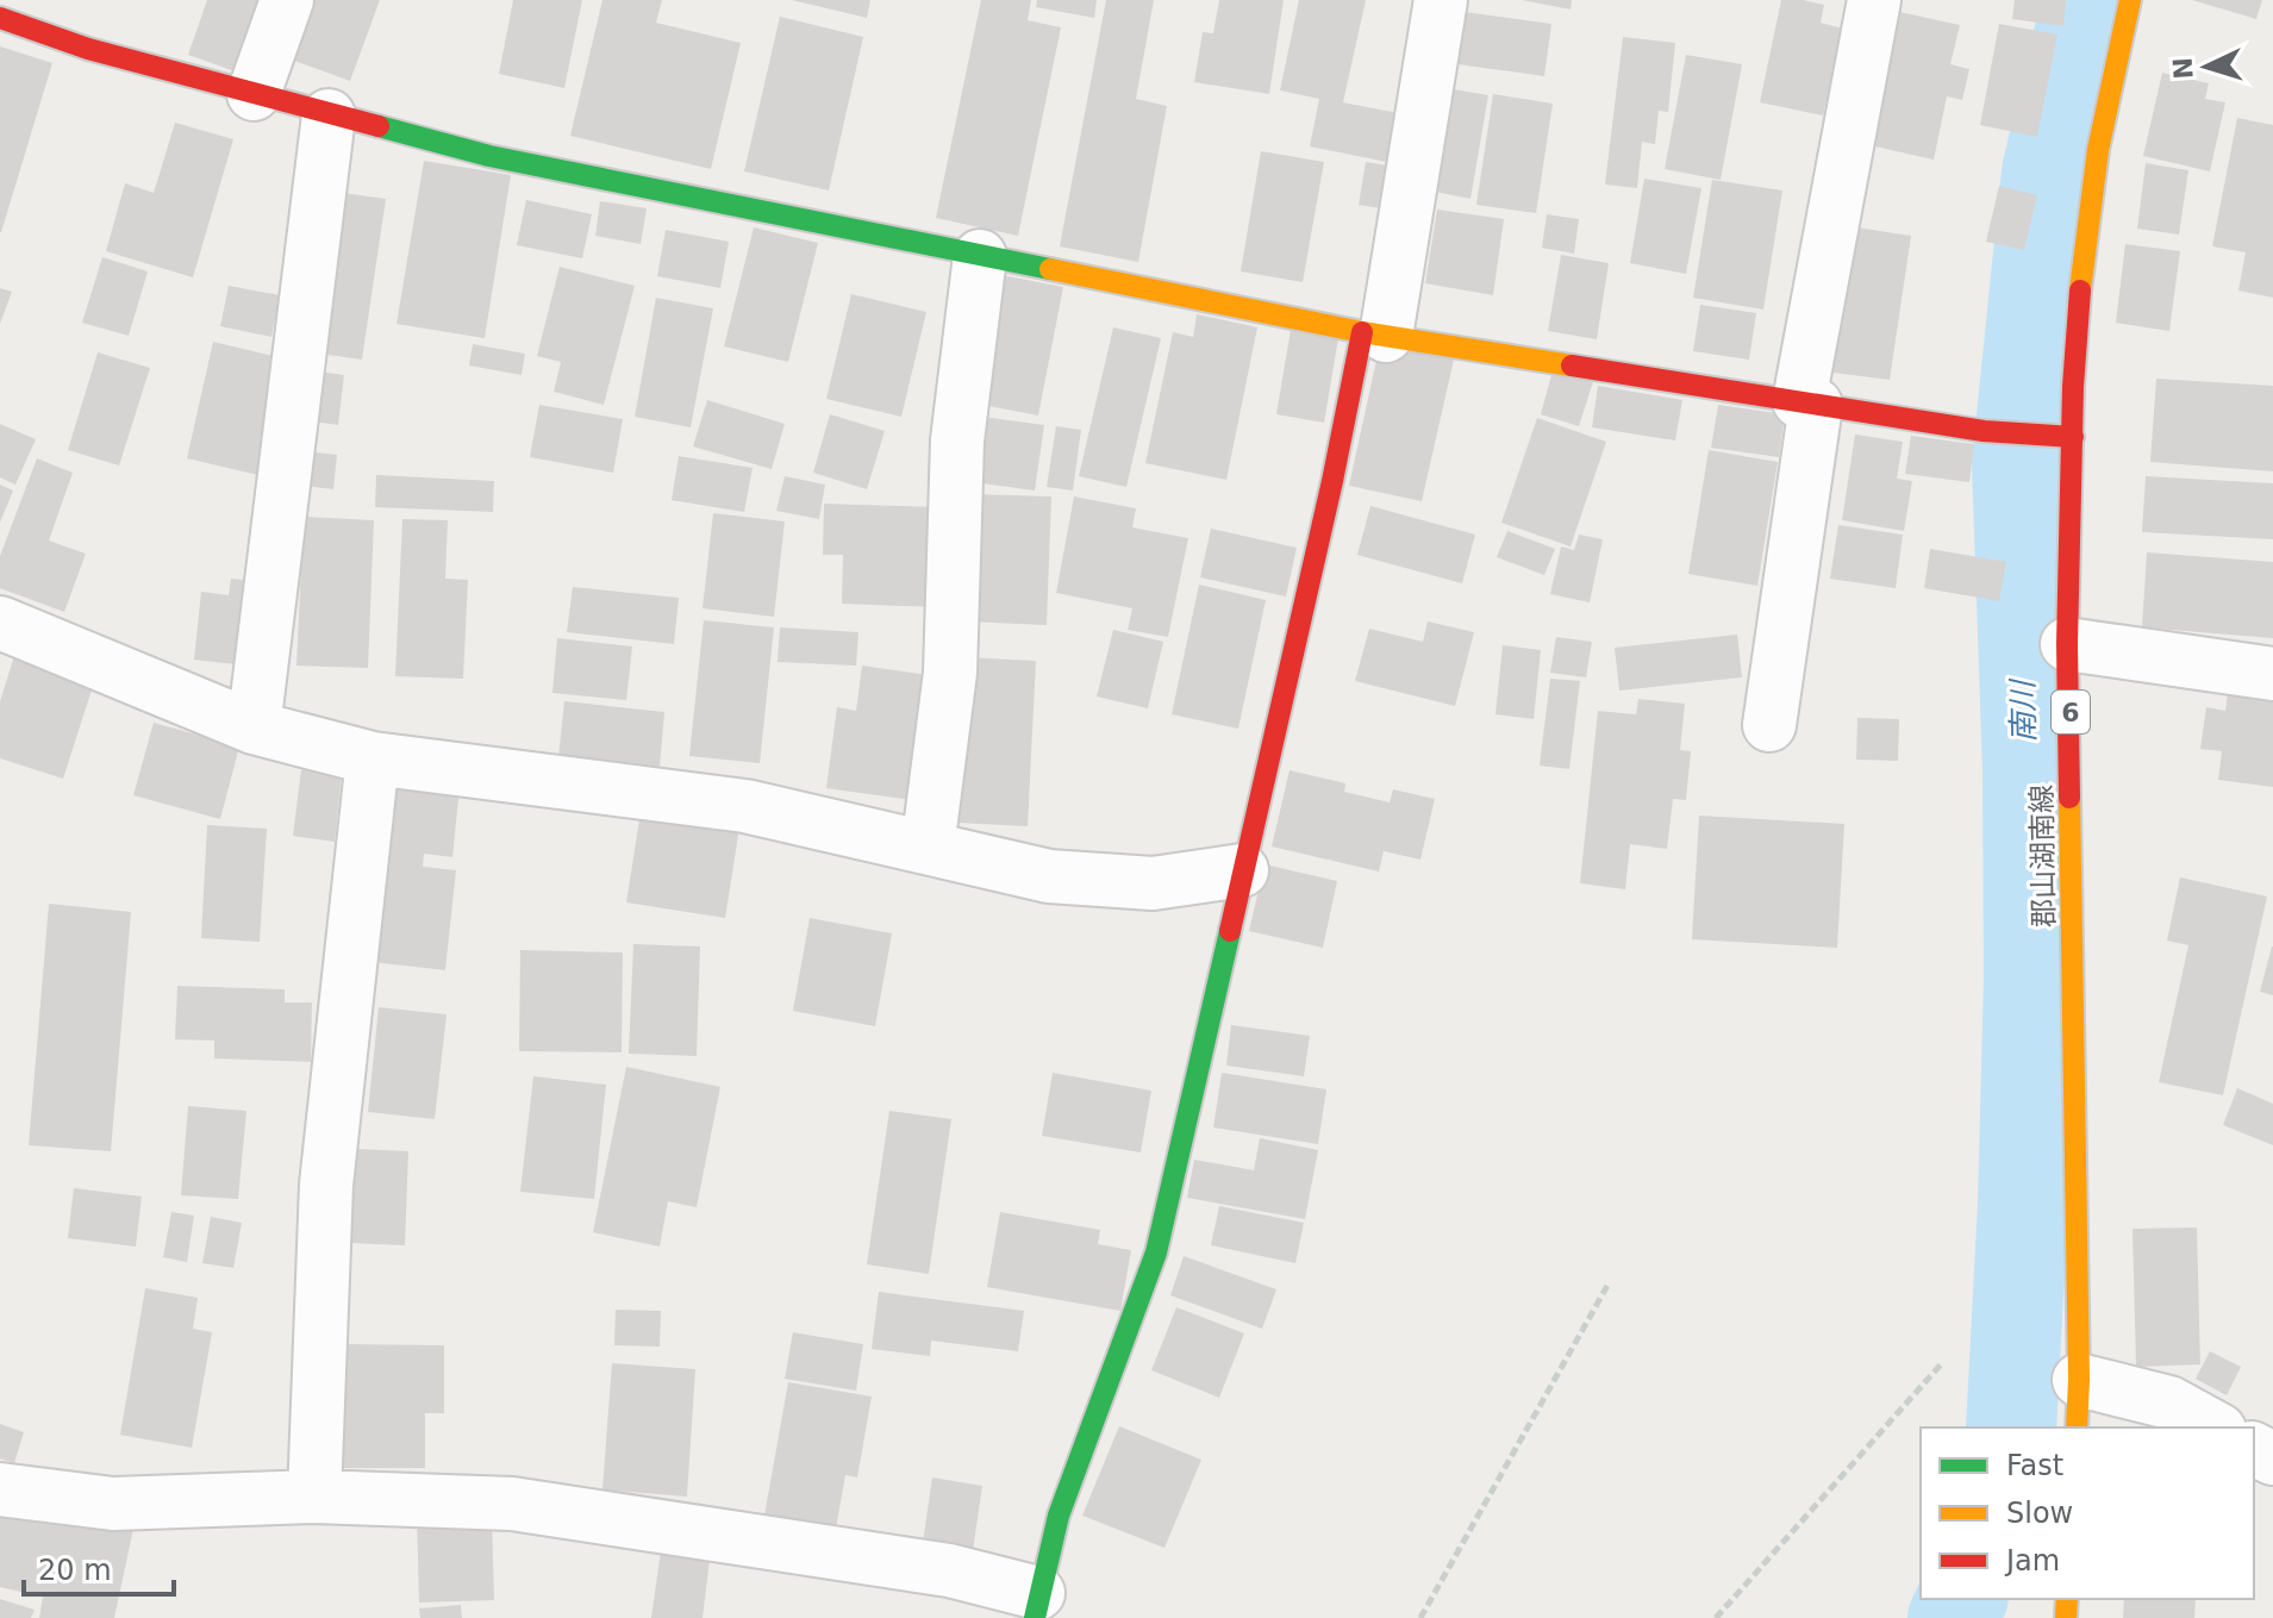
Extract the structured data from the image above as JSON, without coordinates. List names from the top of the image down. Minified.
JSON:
{"streets":{"street":["6","郡山湖南線"]},"water":["南川"],"legend":["Fast","Slow","Jam"],"scale_bar":"20 m","north":"left"}
